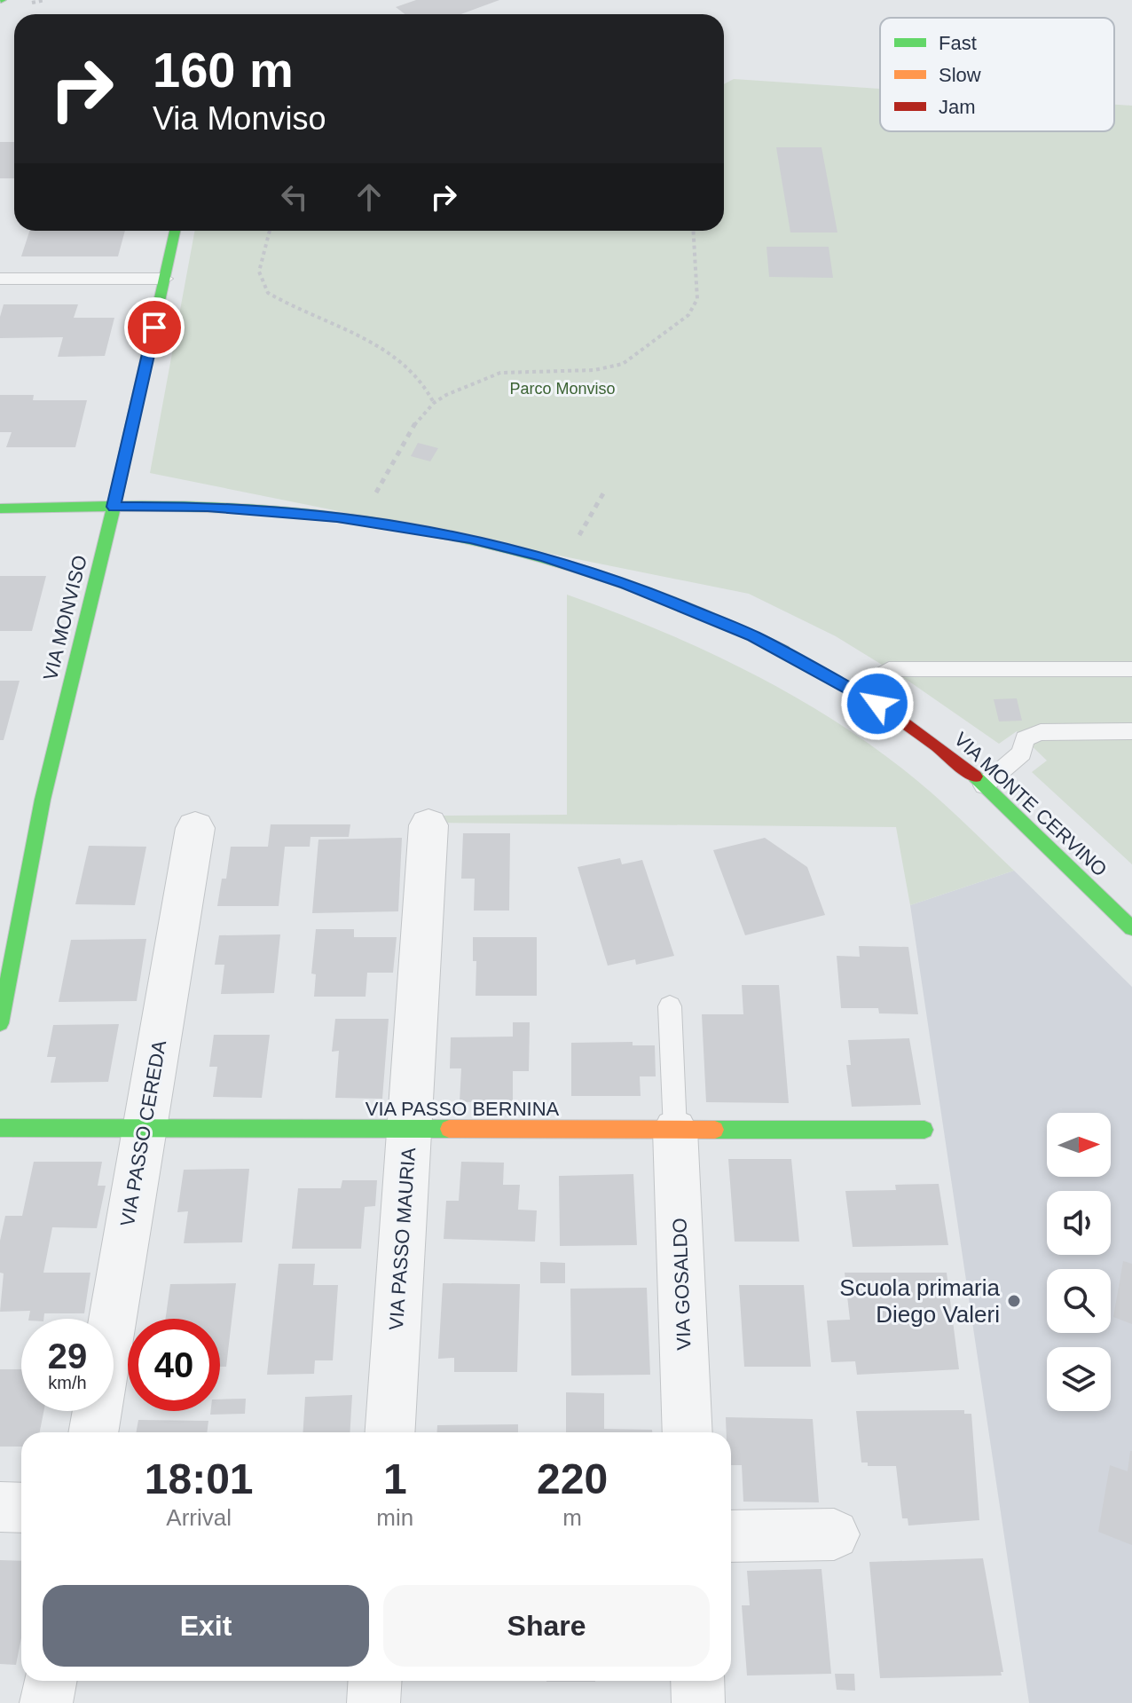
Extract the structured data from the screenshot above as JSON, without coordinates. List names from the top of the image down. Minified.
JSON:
{"streets":{"street":["VIA MONVISO","VIA MONTE CERVINO","VIA PASSO BERNINA","VIA PASSO CEREDA","VIA PASSO MAURIA","VIA GOSALDO"]},"crossings":[["VIA MONVISO","VIA MONTE CERVINO"],["VIA PASSO BERNINA","VIA PASSO CEREDA"],["VIA PASSO BERNINA","VIA PASSO MAURIA"],["VIA PASSO BERNINA","VIA GOSALDO"]],"parks":["Parco Monviso"],"places":["Scuola primaria Diego Valeri"],"legend":["Fast","Slow","Jam"],"north":"right","page":{"turn":["160 m","Via Monviso"],"speed":"29 km/h","limit":"40","eta":["18:01","Arrival","1","min","220","m"],"buttons":["Exit","Share"]}}
